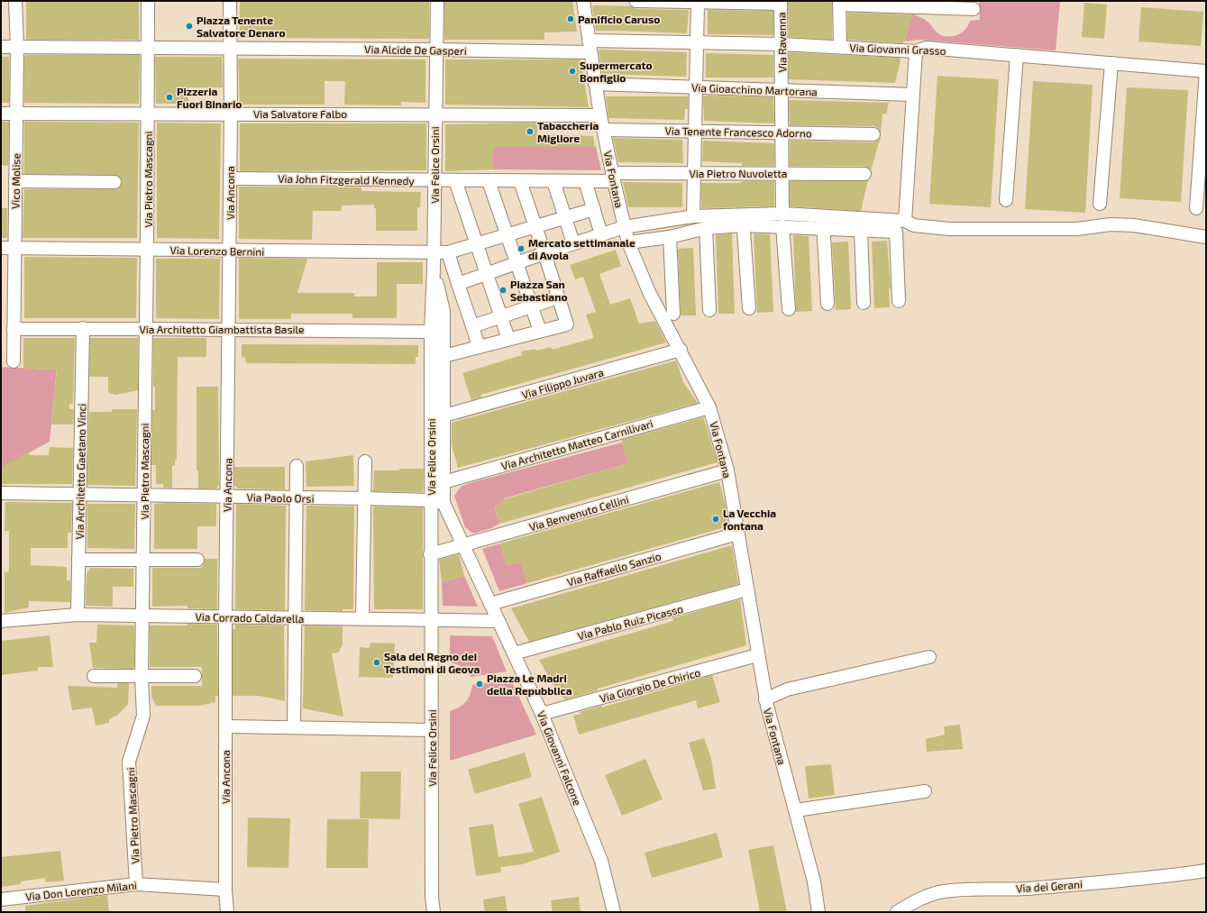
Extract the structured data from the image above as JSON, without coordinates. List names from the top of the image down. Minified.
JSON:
{"streets":{"street":["Via Ravenna","Via Giovanni Grasso","Via Alcide De Gasperi","Via Gioacchino Martorana","Via Salvatore Falbo","Via Tenente Francesco Adorno","Via Felice Orsini","Via Pietro Nuvoletta","Via Pietro Mascagni","Via John Fitzgerald Kennedy","Via Fontana","Vico Molise","Via Ancona","Via Lorenzo Bernini","Via Architetto Giambattista Basile","Via Filippo Juvara","Via Architetto Matteo Carnilivari","Via Architetto Gaetano Vinci","Via Paolo Orsi","Via Benvenuto Cellini","Via Raffaello Sanzio","Via Corrado Caldarella","Via Pablo Ruiz Picasso","Via Giorgio De Chirico","Via Giovanni Falcone","Via dei Gerani","Via Don Lorenzo Milani"]},"crossings":[["Via Ravenna","Via Giovanni Grasso"],["Via Ravenna","Via Gioacchino Martorana"],["Via Ravenna","Via Tenente Francesco Adorno"],["Via Ravenna","Via Pietro Nuvoletta"],["Via Giovanni Grasso","Via Alcide De Gasperi"],["Via Giovanni Grasso","Via Fontana"],["Via Alcide De Gasperi","Via Felice Orsini"],["Via Alcide De Gasperi","Via Pietro Mascagni"],["Via Alcide De Gasperi","Via Fontana"],["Via Alcide De Gasperi","Via Ancona"],["Via Gioacchino Martorana","Via Fontana"],["Via Salvatore Falbo","Via Felice Orsini"],["Via Salvatore Falbo","Via Pietro Mascagni"],["Via Salvatore Falbo","Via Fontana"],["Via Salvatore Falbo","Vico Molise"],["Via Salvatore Falbo","Via Ancona"],["Via Tenente Francesco Adorno","Via Fontana"],["Via Felice Orsini","Via John Fitzgerald Kennedy"],["Via Felice Orsini","Via Lorenzo Bernini"],["Via Felice Orsini","Via Architetto Giambattista Basile"],["Via Felice Orsini","Via Paolo Orsi"],["Via Felice Orsini","Via Benvenuto Cellini"],["Via Felice Orsini","Via Corrado Caldarella"],["Via Pietro Nuvoletta","Via John Fitzgerald Kennedy"],["Via Pietro Nuvoletta","Via Fontana"],["Via Pietro Mascagni","Via Lorenzo Bernini"],["Via Pietro Mascagni","Via Architetto Giambattista Basile"],["Via Pietro Mascagni","Via Paolo Orsi"],["Via Pietro Mascagni","Via Corrado Caldarella"],["Via Pietro Mascagni","Via Don Lorenzo Milani"],["Via John Fitzgerald Kennedy","Via Fontana"],["Via John Fitzgerald Kennedy","Via Ancona"],["Via Fontana","Via Filippo Juvara"],["Via Fontana","Via Architetto Matteo Carnilivari"],["Via Fontana","Via Benvenuto Cellini"],["Via Fontana","Via Raffaello Sanzio"],["Via Fontana","Via Pablo Ruiz Picasso"],["Via Fontana","Via Giorgio De Chirico"],["Vico Molise","Via Lorenzo Bernini"],["Vico Molise","Via Architetto Giambattista Basile"],["Via Ancona","Via Lorenzo Bernini"],["Via Ancona","Via Architetto Giambattista Basile"],["Via Ancona","Via Paolo Orsi"],["Via Ancona","Via Corrado Caldarella"],["Via Ancona","Via Don Lorenzo Milani"],["Via Architetto Giambattista Basile","Via Architetto Gaetano Vinci"],["Via Architetto Gaetano Vinci","Via Paolo Orsi"],["Via Architetto Gaetano Vinci","Via Corrado Caldarella"],["Via Benvenuto Cellini","Via Giovanni Falcone"],["Via Raffaello Sanzio","Via Giovanni Falcone"],["Via Corrado Caldarella","Via Giovanni Falcone"],["Via Pablo Ruiz Picasso","Via Giovanni Falcone"],["Via Giorgio De Chirico","Via Giovanni Falcone"]],"places":["Panificio Caruso","Piazza Tenente Salvatore Denaro","Supermercato Bonfiglio","Pizzeria Fuori Binario","Tabaccheria Migliore","Mercato settimanale di Avola","Piazza San Sebastiano","La Vecchia fontana","Sala del Regno dei Testimoni di Geova","Piazza Le Madri della Repubblica"]}
